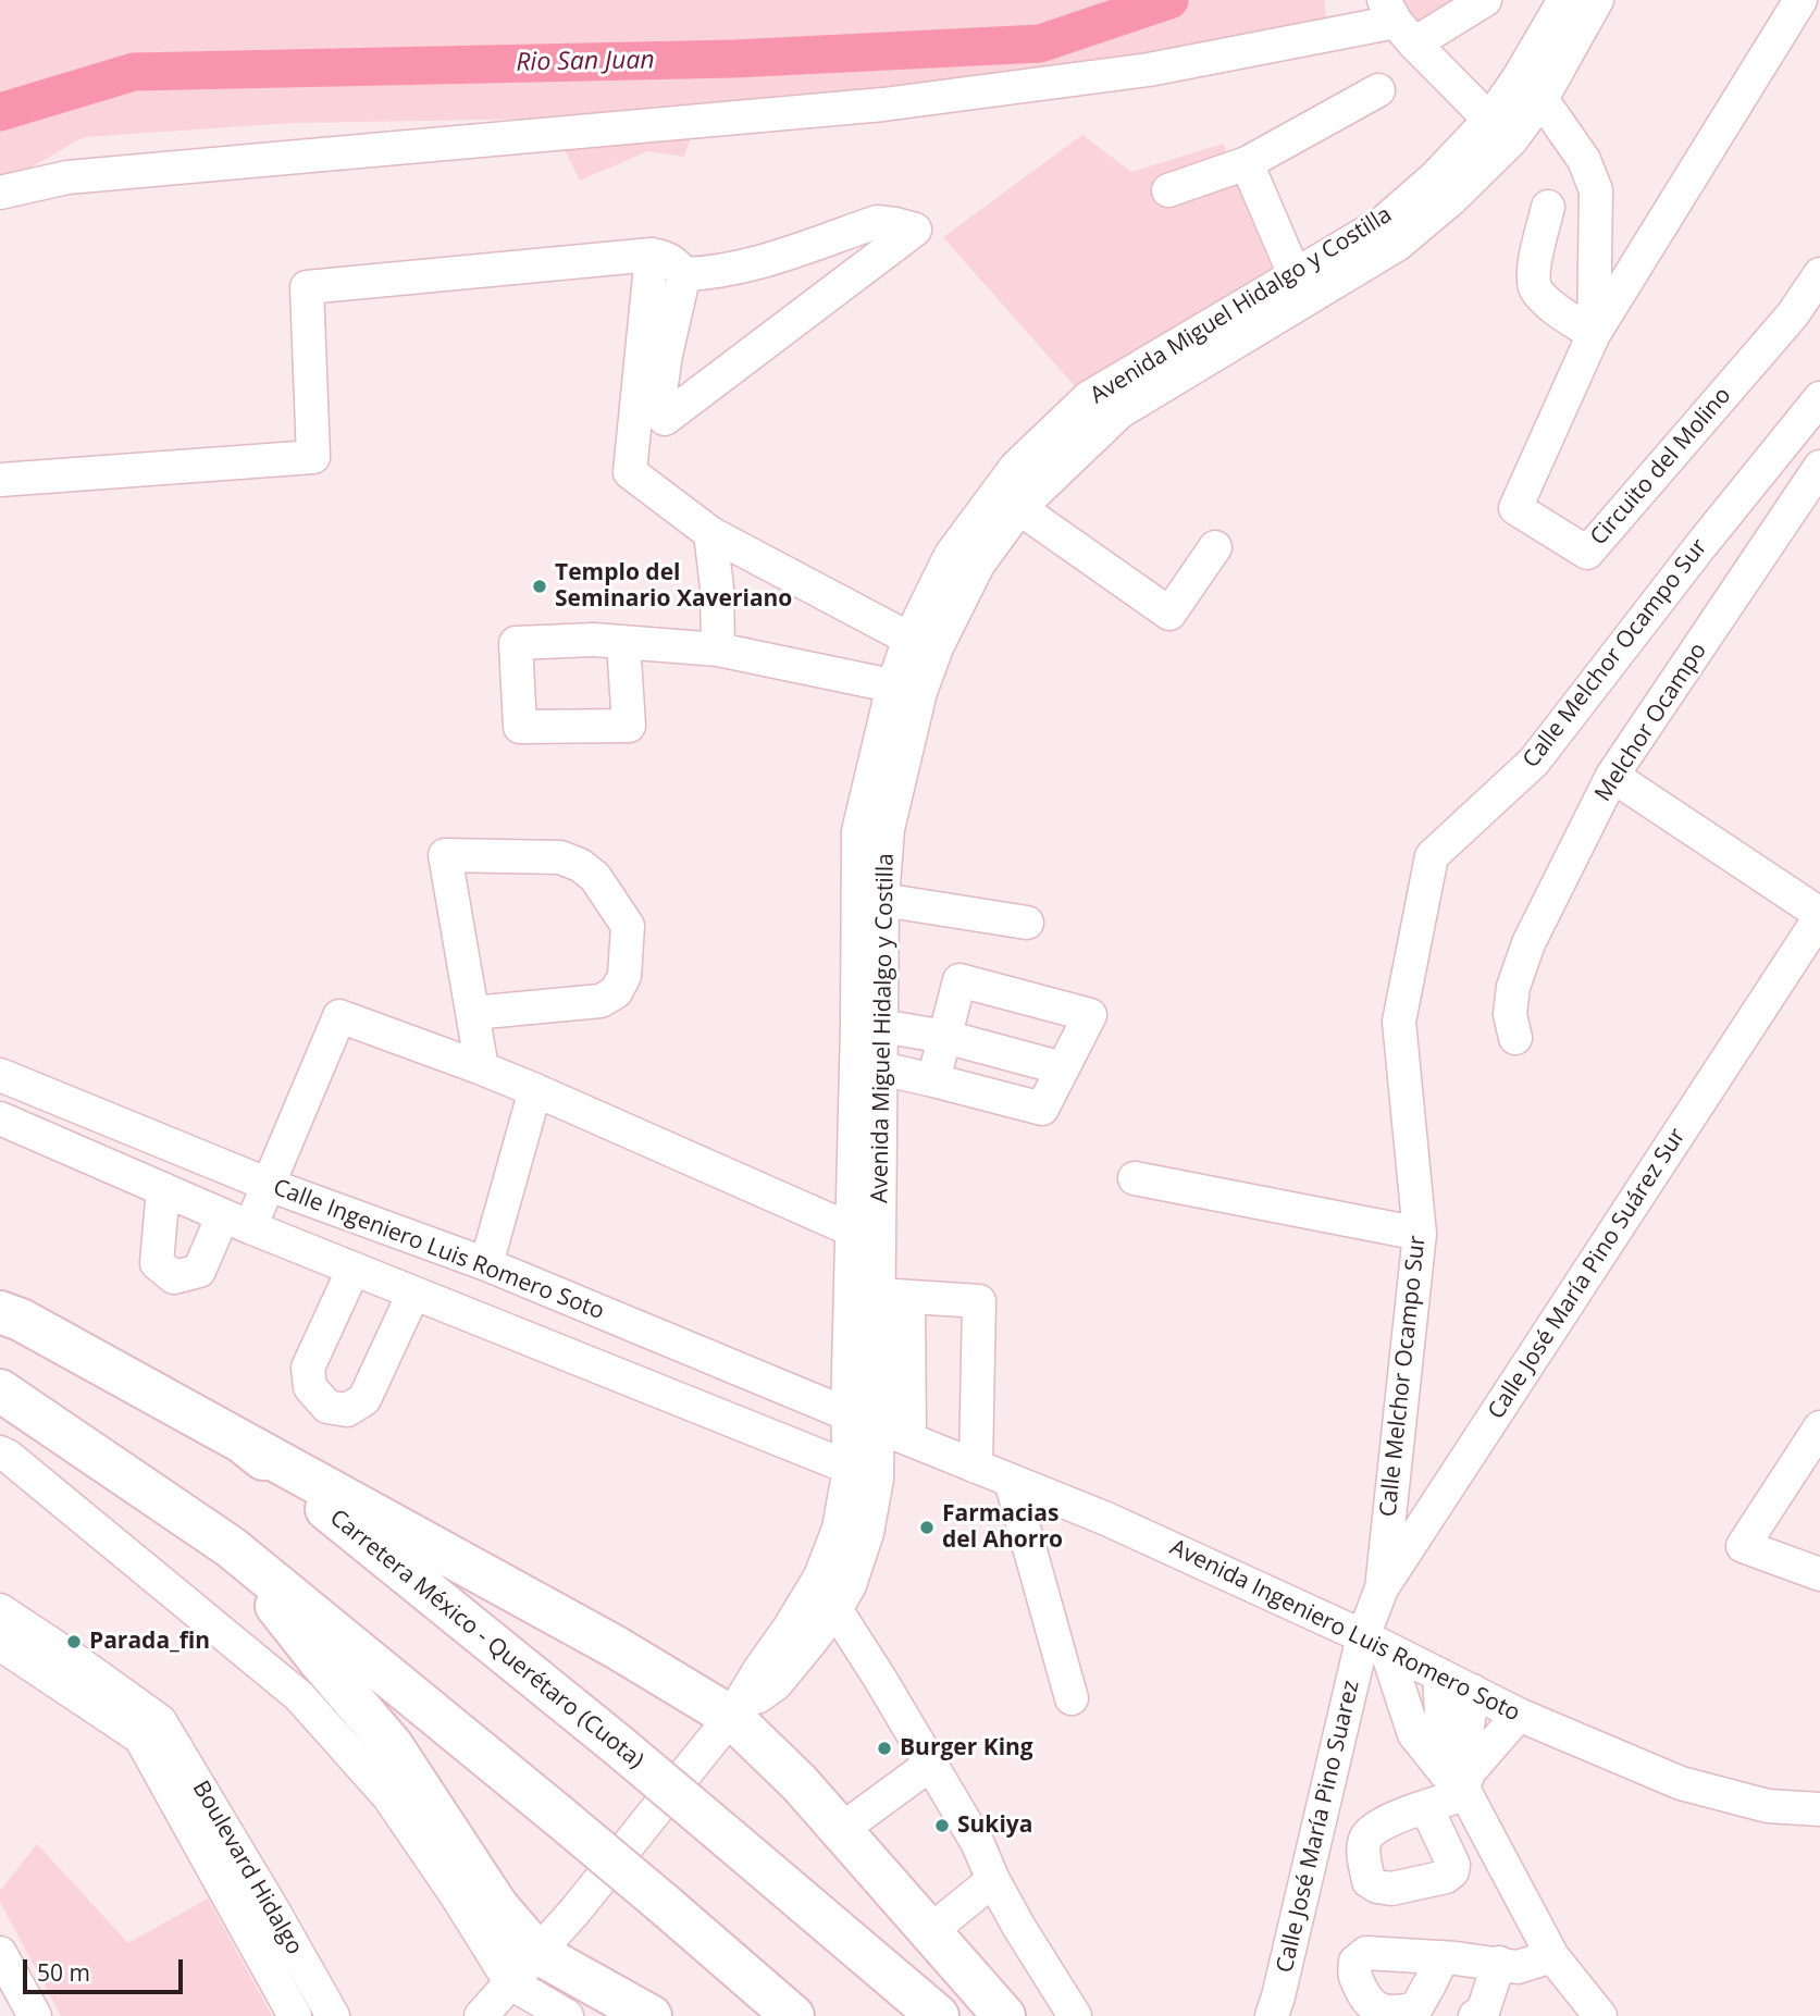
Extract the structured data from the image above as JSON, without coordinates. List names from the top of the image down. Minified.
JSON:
{"streets":{"highway":["Carretera México - Querétaro (Cuota)"],"street":["Avenida Miguel Hidalgo y Costilla","Circuito del Molino","Calle Melchor Ocampo Sur","Melchor Ocampo","Calle Ingeniero Luis Romero Soto","Calle José María Pino Suárez Sur","Avenida Ingeniero Luis Romero Soto","Calle José María Pino Suarez","Boulevard Hidalgo"]},"crossings":[["Avenida Miguel Hidalgo y Costilla","Circuito del Molino"],["Avenida Miguel Hidalgo y Costilla","Calle Ingeniero Luis Romero Soto"],["Avenida Miguel Hidalgo y Costilla","Avenida Ingeniero Luis Romero Soto"],["Calle Melchor Ocampo Sur","Calle José María Pino Suárez Sur"],["Calle Ingeniero Luis Romero Soto","Avenida Ingeniero Luis Romero Soto"],["Calle José María Pino Suárez Sur","Avenida Ingeniero Luis Romero Soto"],["Calle José María Pino Suárez Sur","Calle José María Pino Suarez"],["Avenida Ingeniero Luis Romero Soto","Calle José María Pino Suarez"]],"water":["Rio San Juan"],"places":["Templo del Seminario Xaveriano","Farmacias del Ahorro","Parada_fin","Burger King","Sukiya"],"scale_bar":"50 m"}
